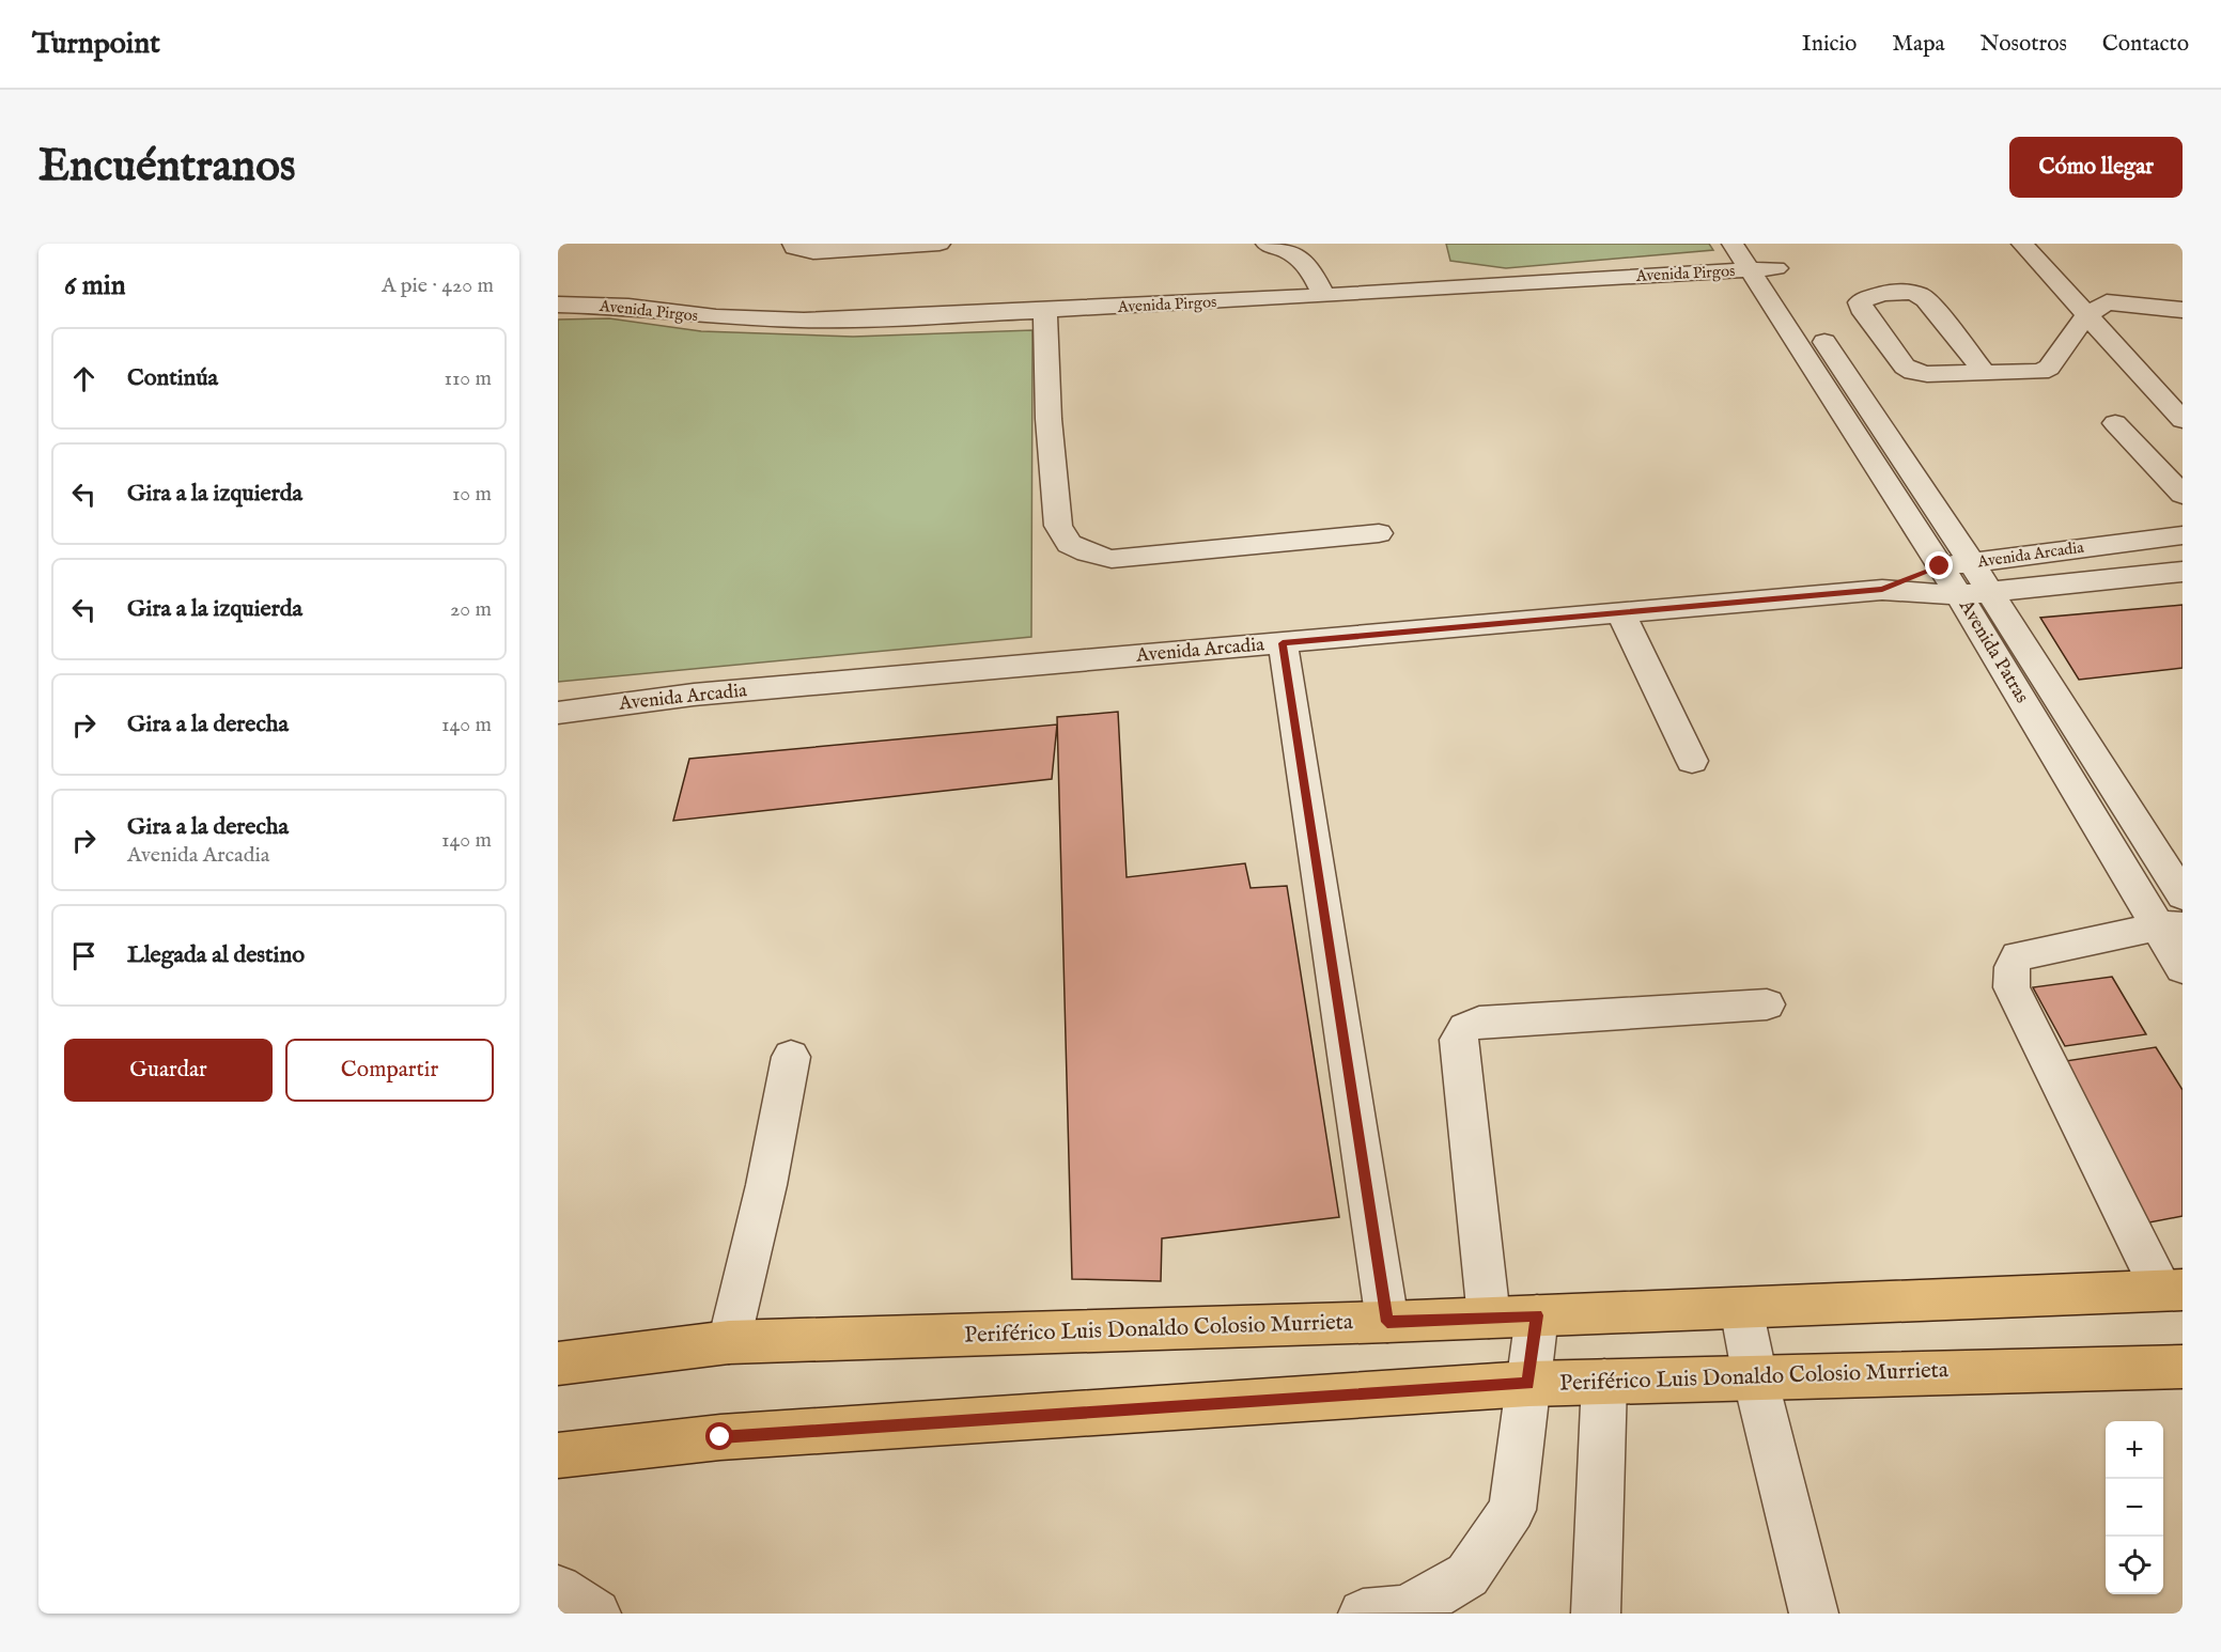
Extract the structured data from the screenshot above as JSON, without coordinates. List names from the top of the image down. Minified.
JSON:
{"streets":{"main road":["Periférico Luis Donaldo Colosio Murrieta"],"street":["Avenida Pirgos","Avenida Arcadia","Avenida Patras"]},"crossings":[["Avenida Pirgos","Avenida Patras"],["Avenida Arcadia","Avenida Patras"]],"page":{"header":"Turnpoint","nav":["Inicio","Mapa","Nosotros","Contacto"],"buttons":["Cómo llegar",["Guardar","Compartir"]],"title":"Encuéntranos","heading":["6 min","A pie · 420 m"],"list":[["Continúa","110 m"],["Gira a la izquierda","10 m"],["Gira a la izquierda","20 m"],["Gira a la derecha","140 m"],["Gira a la derecha","Avenida Arcadia","140 m"],"Llegada al destino"],"map_buttons":["+","−"]}}
